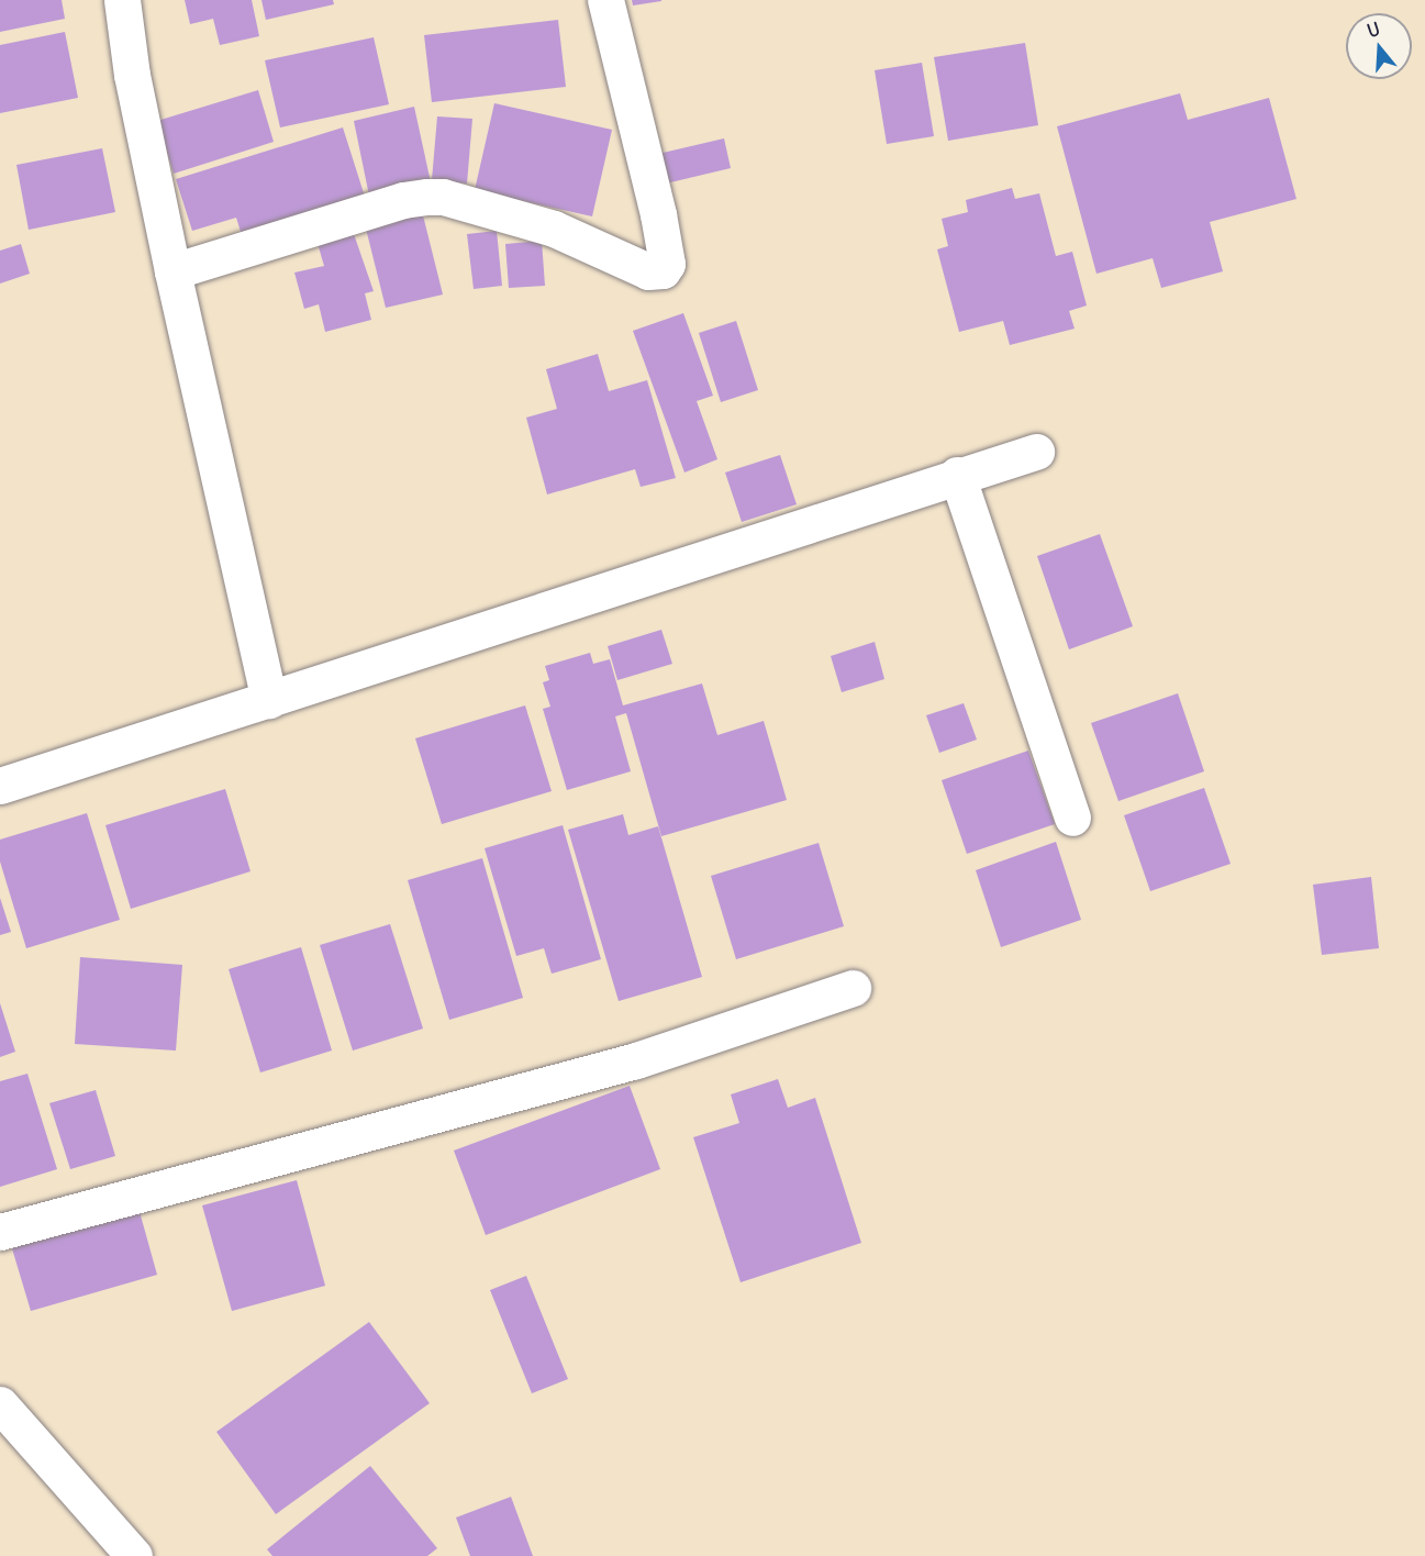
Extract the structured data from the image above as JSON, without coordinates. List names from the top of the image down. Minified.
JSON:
{"north":"top"}
